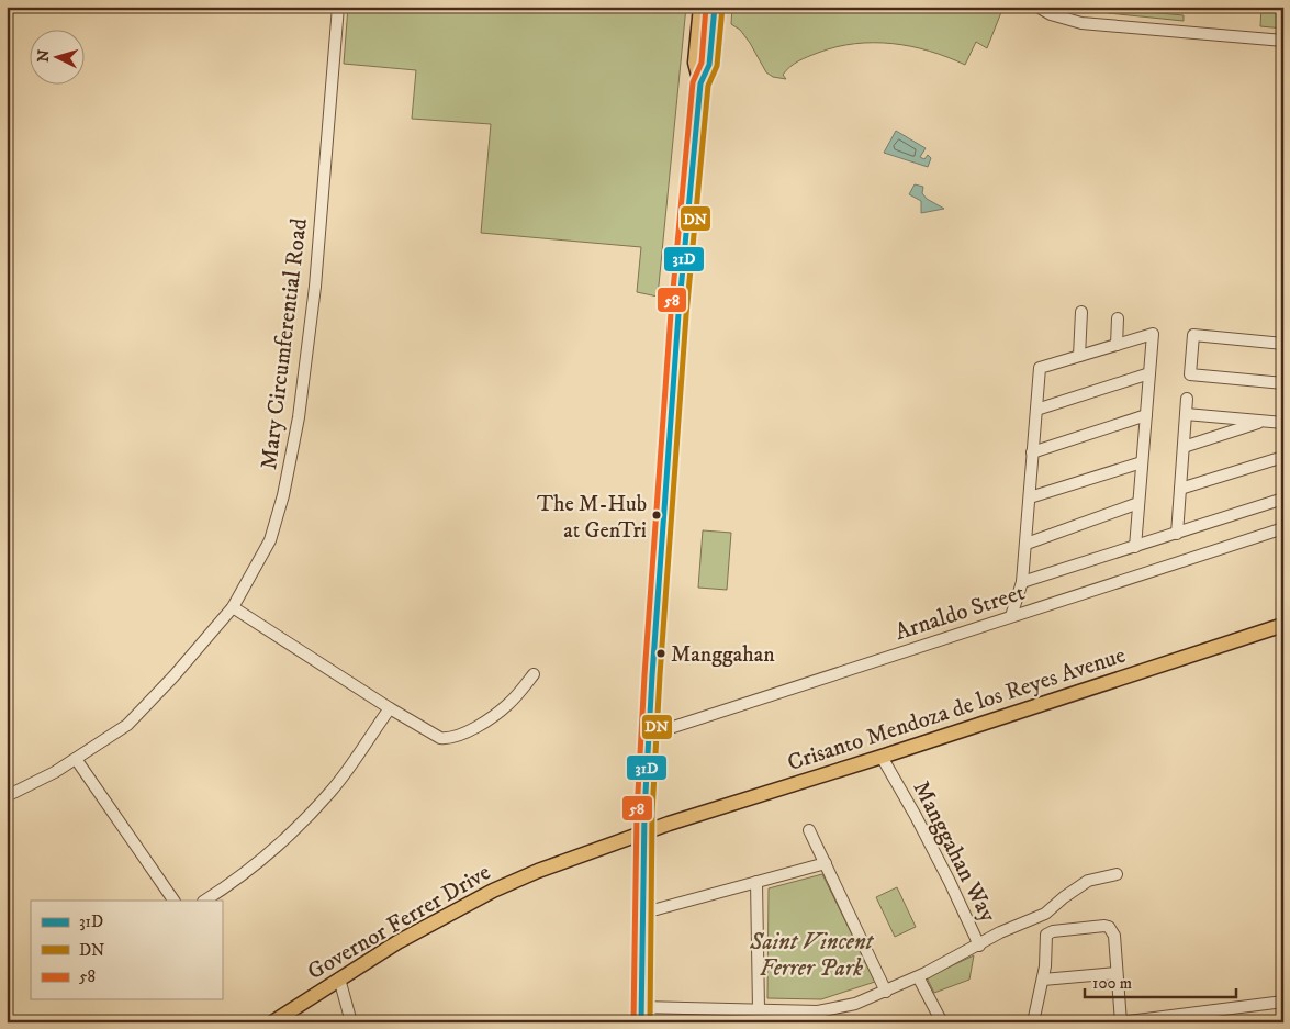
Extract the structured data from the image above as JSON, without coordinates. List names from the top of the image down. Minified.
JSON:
{"streets":{"main road":["Crisanto Mendoza de los Reyes Avenue","Governor Ferrer Drive"],"street":["Mary Circumferential Road","Arnaldo Street","Manggahan Way"]},"crossings":[["Crisanto Mendoza de los Reyes Avenue","Manggahan Way"],["Crisanto Mendoza de los Reyes Avenue","Governor Ferrer Drive"]],"parks":["Saint Vincent Ferrer Park"],"places":["The M-Hub at GenTri","Manggahan"],"lines":["transit line 31D","transit line 58","transit line DN"],"legend":["31D","DN","58"],"scale_bar":"100 m","north":"left"}
